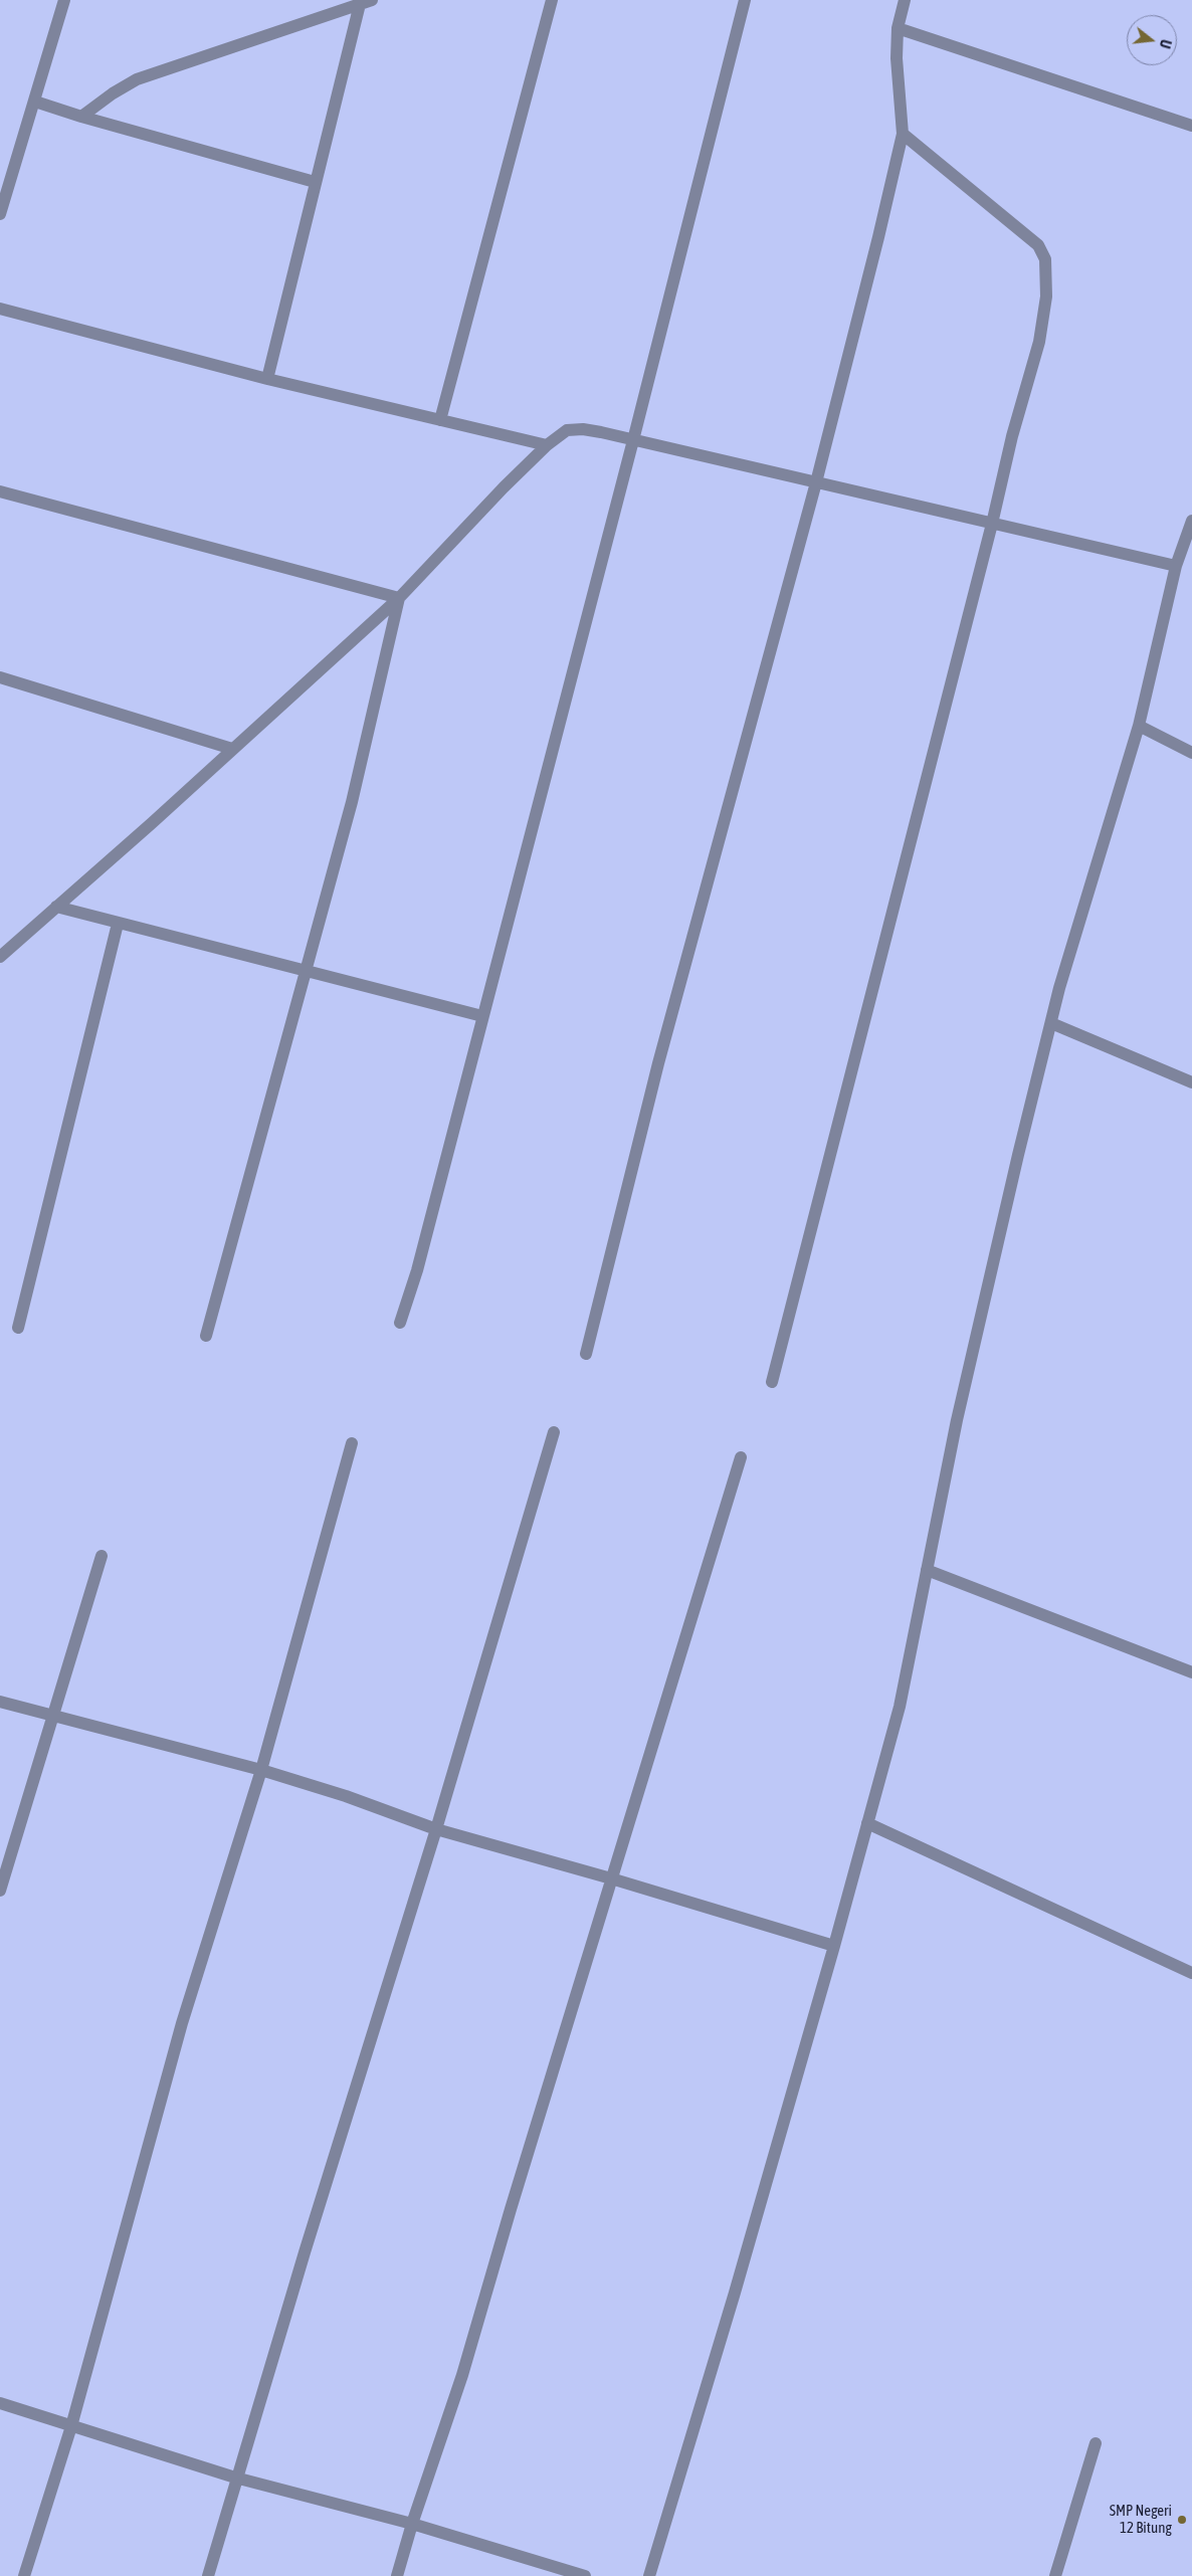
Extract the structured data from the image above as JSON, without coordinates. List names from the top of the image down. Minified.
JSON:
{"places":["SMP Negeri 12 Bitung"],"north":"right"}
